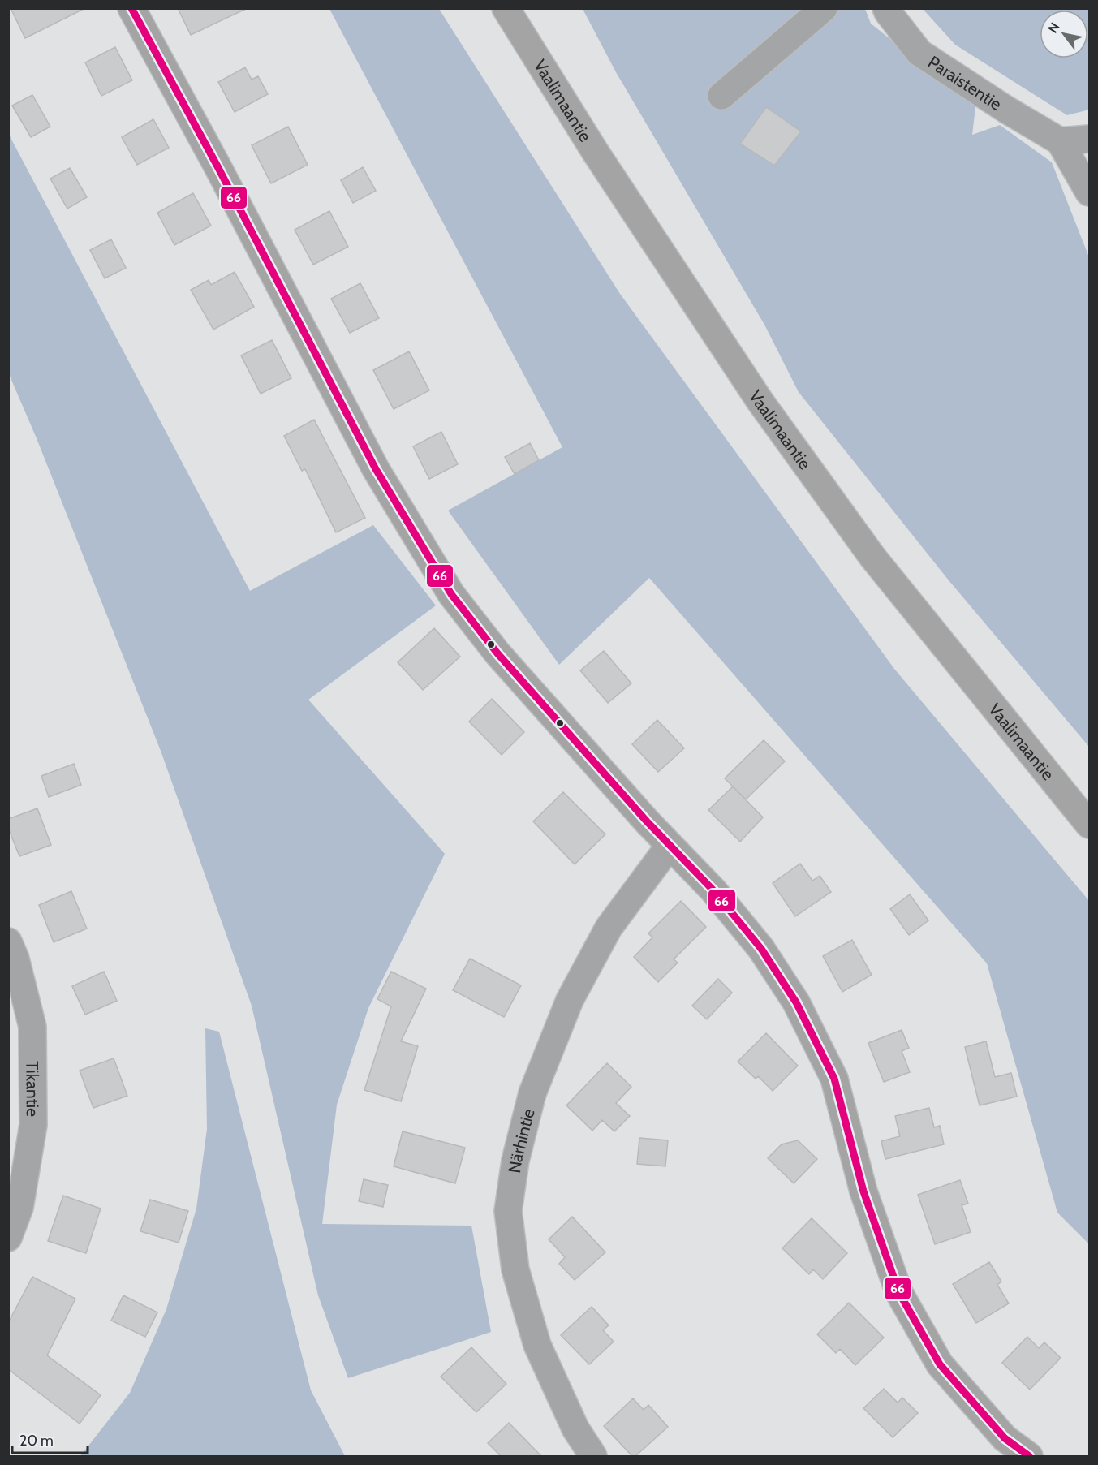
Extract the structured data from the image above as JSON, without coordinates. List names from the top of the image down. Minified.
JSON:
{"streets":{"street":["Paraistentie","Vaalimaantie","Tikantie","Närhintie"]},"lines":["transit line 66"],"scale_bar":"20 m","north":"top left"}
